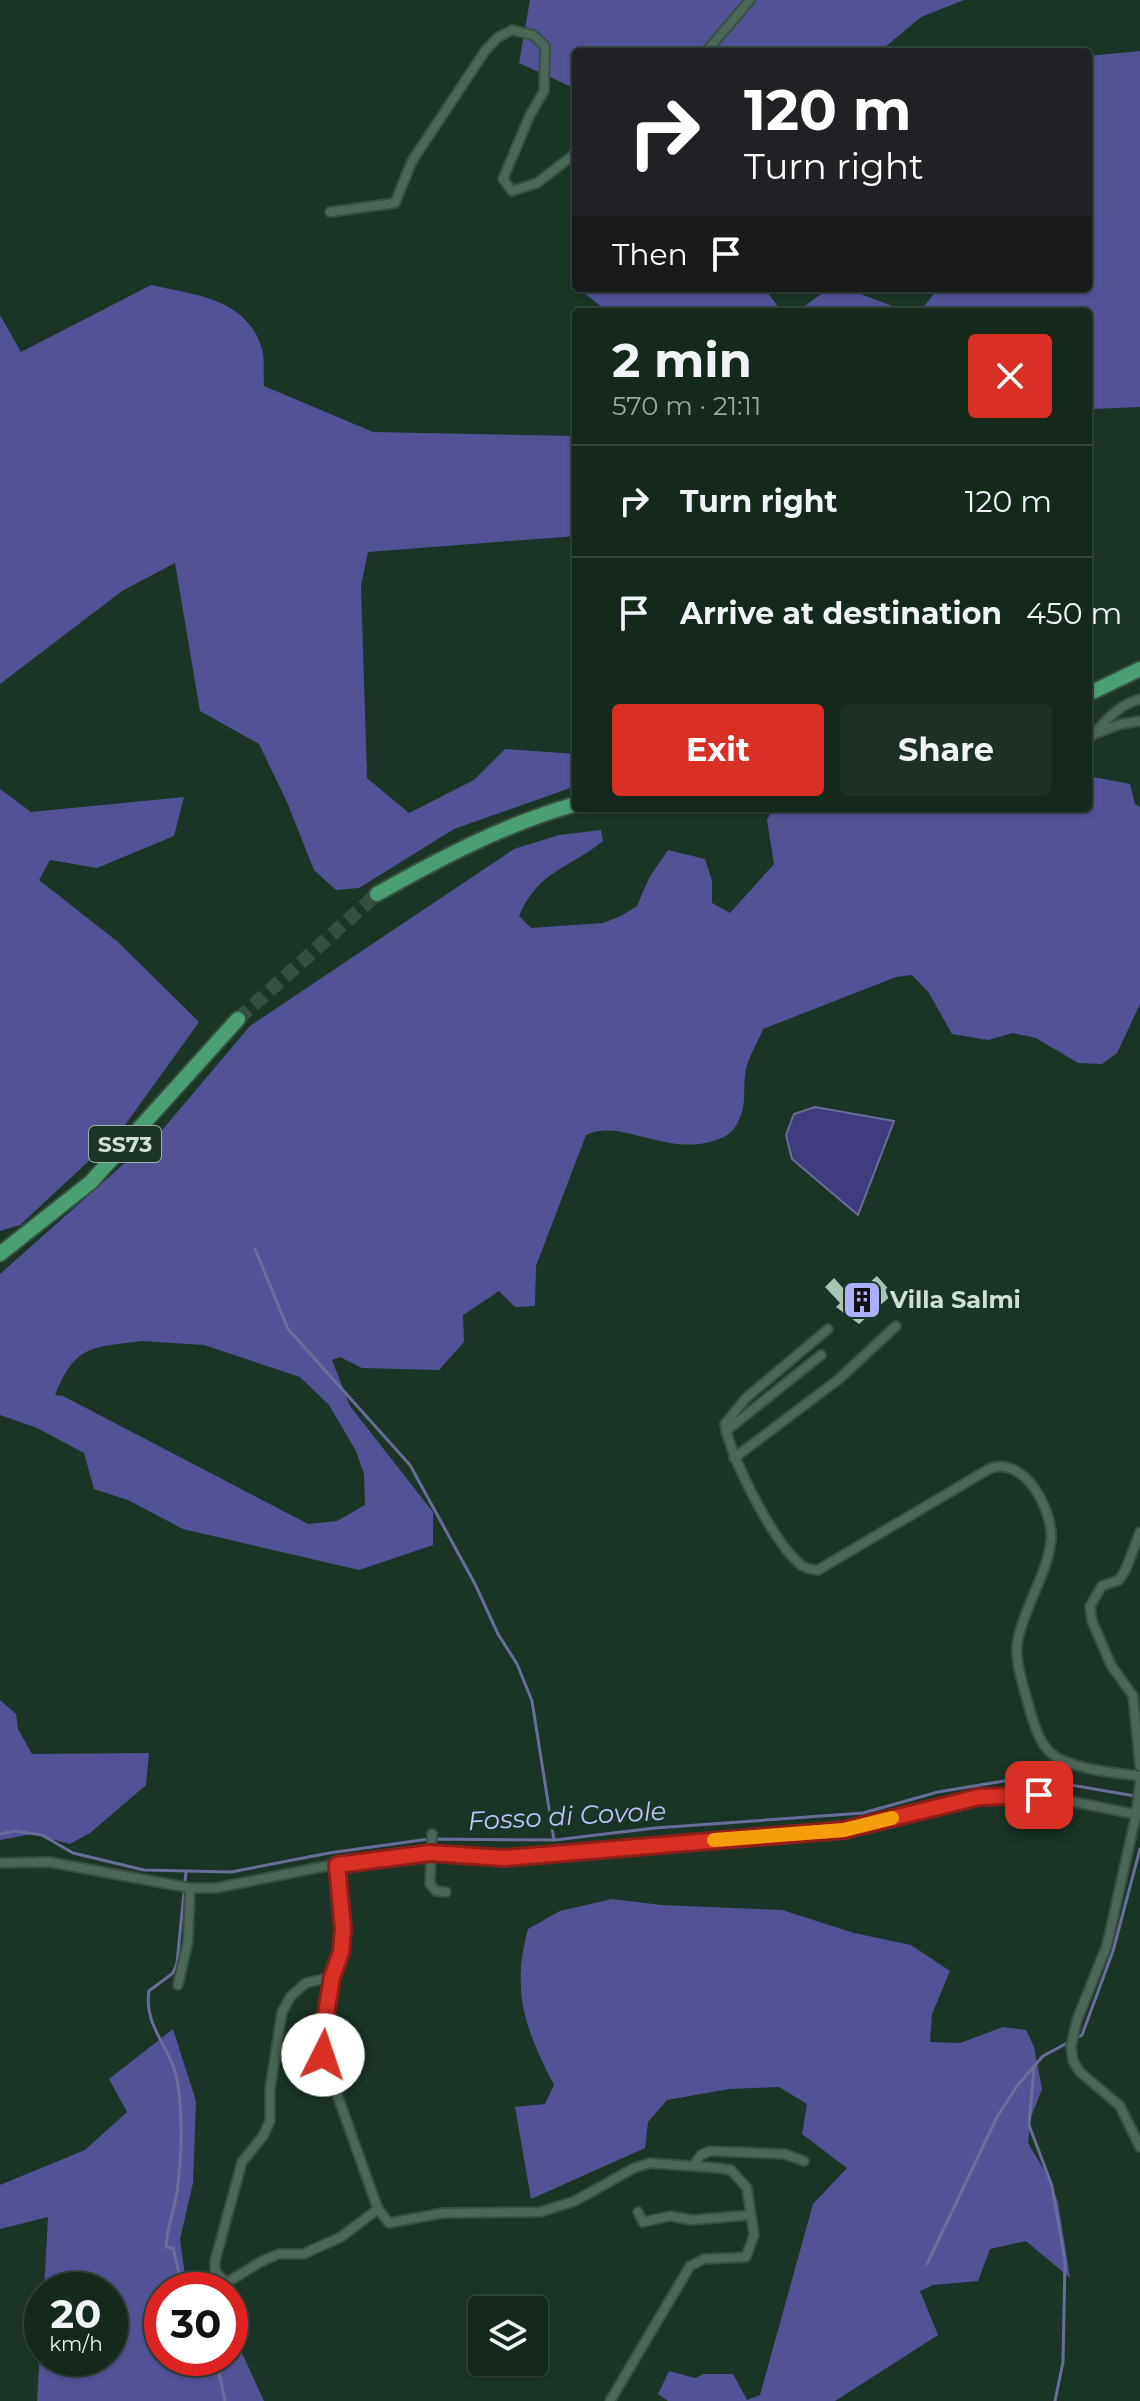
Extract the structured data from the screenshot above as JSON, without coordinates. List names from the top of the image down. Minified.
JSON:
{"streets":{"main road":["SS73"]},"water":["Fosso di Covole"],"places":{"building":["Villa Salmi"]},"page":{"turn":["120 m","Turn right"],"then":"Then","heading":["2 min","570 m · 21:11"],"list":[{"name":"Turn right","value":"120 m"},{"name":"Arrive at destination","value":"450 m"}],"buttons":["Exit","Share"],"speed":"20 km/h","limit":"30"}}
